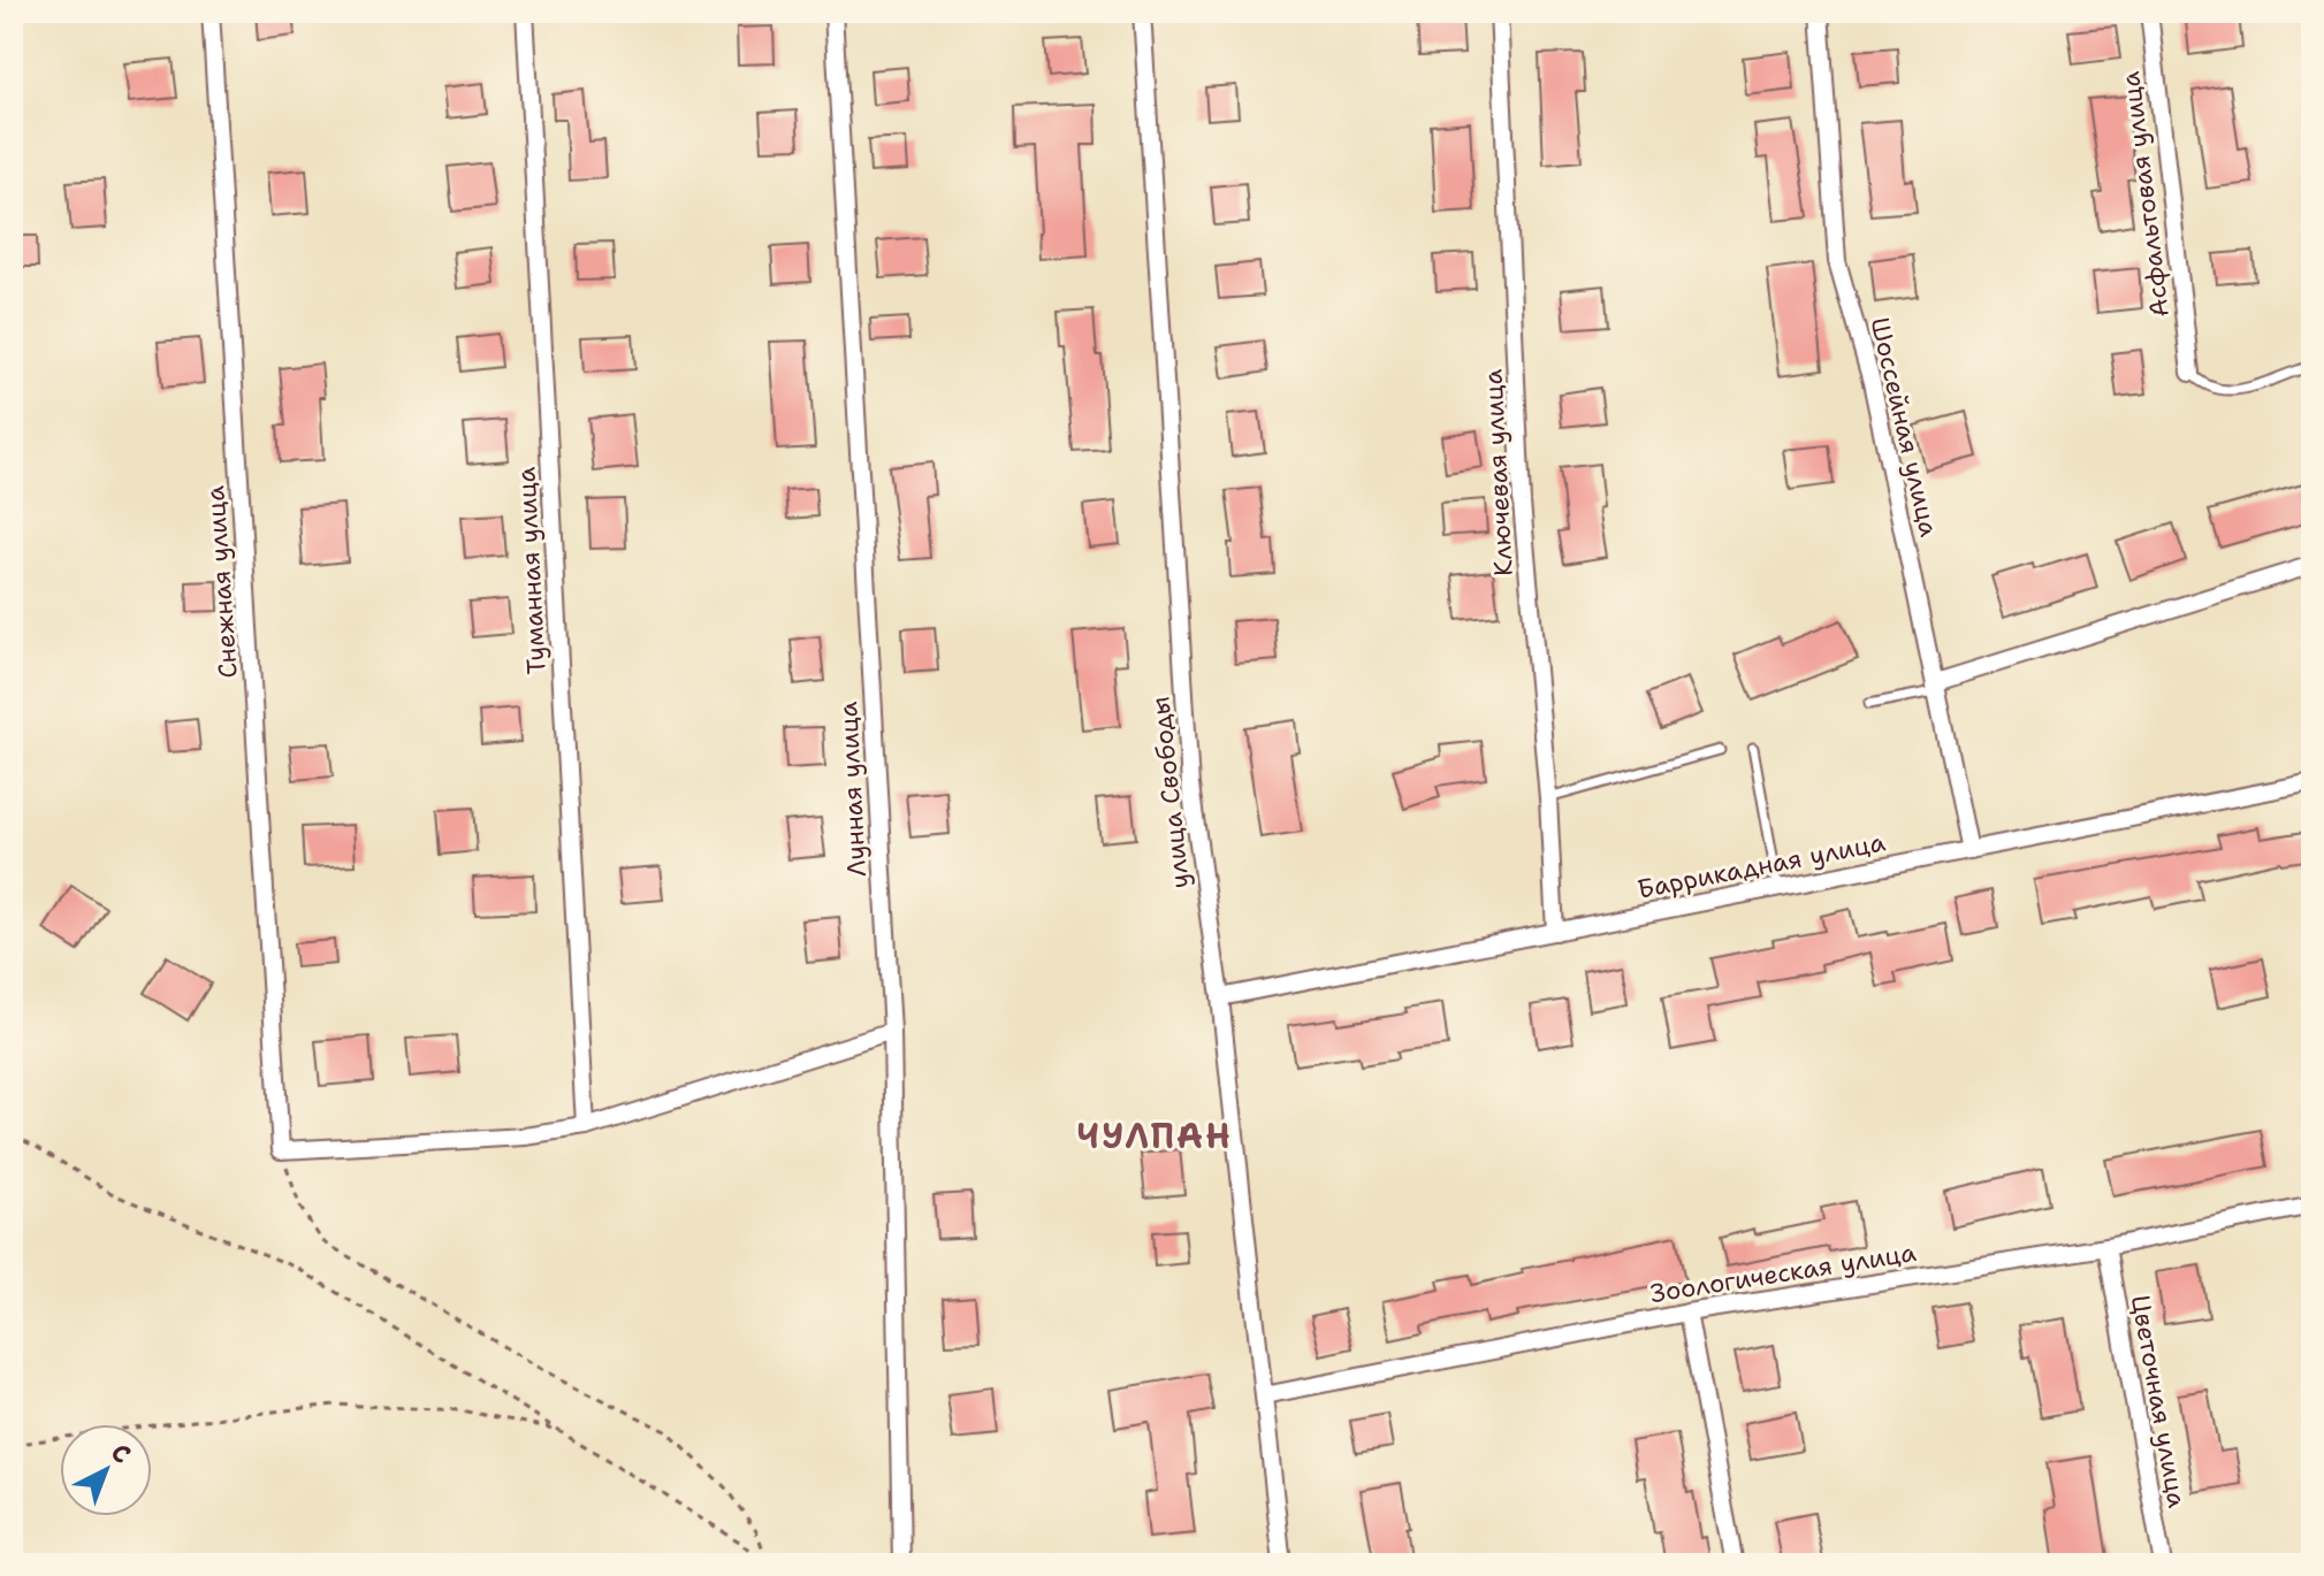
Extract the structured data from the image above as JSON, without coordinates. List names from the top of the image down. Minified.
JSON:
{"streets":{"street":["Асфальтовая улица","Шоссейная улица","Ключевая улица","Туманная улица","Снежная улица","Лунная улица","улица Свободы","Баррикадная улица","Зоологическая улица","Цветочная улица"]},"crossings":[["Шоссейная улица","Баррикадная улица"],["Ключевая улица","Баррикадная улица"],["улица Свободы","Баррикадная улица"],["улица Свободы","Зоологическая улица"],["Зоологическая улица","Цветочная улица"]],"districts":["ЧУЛПАН"],"north":"top right"}
